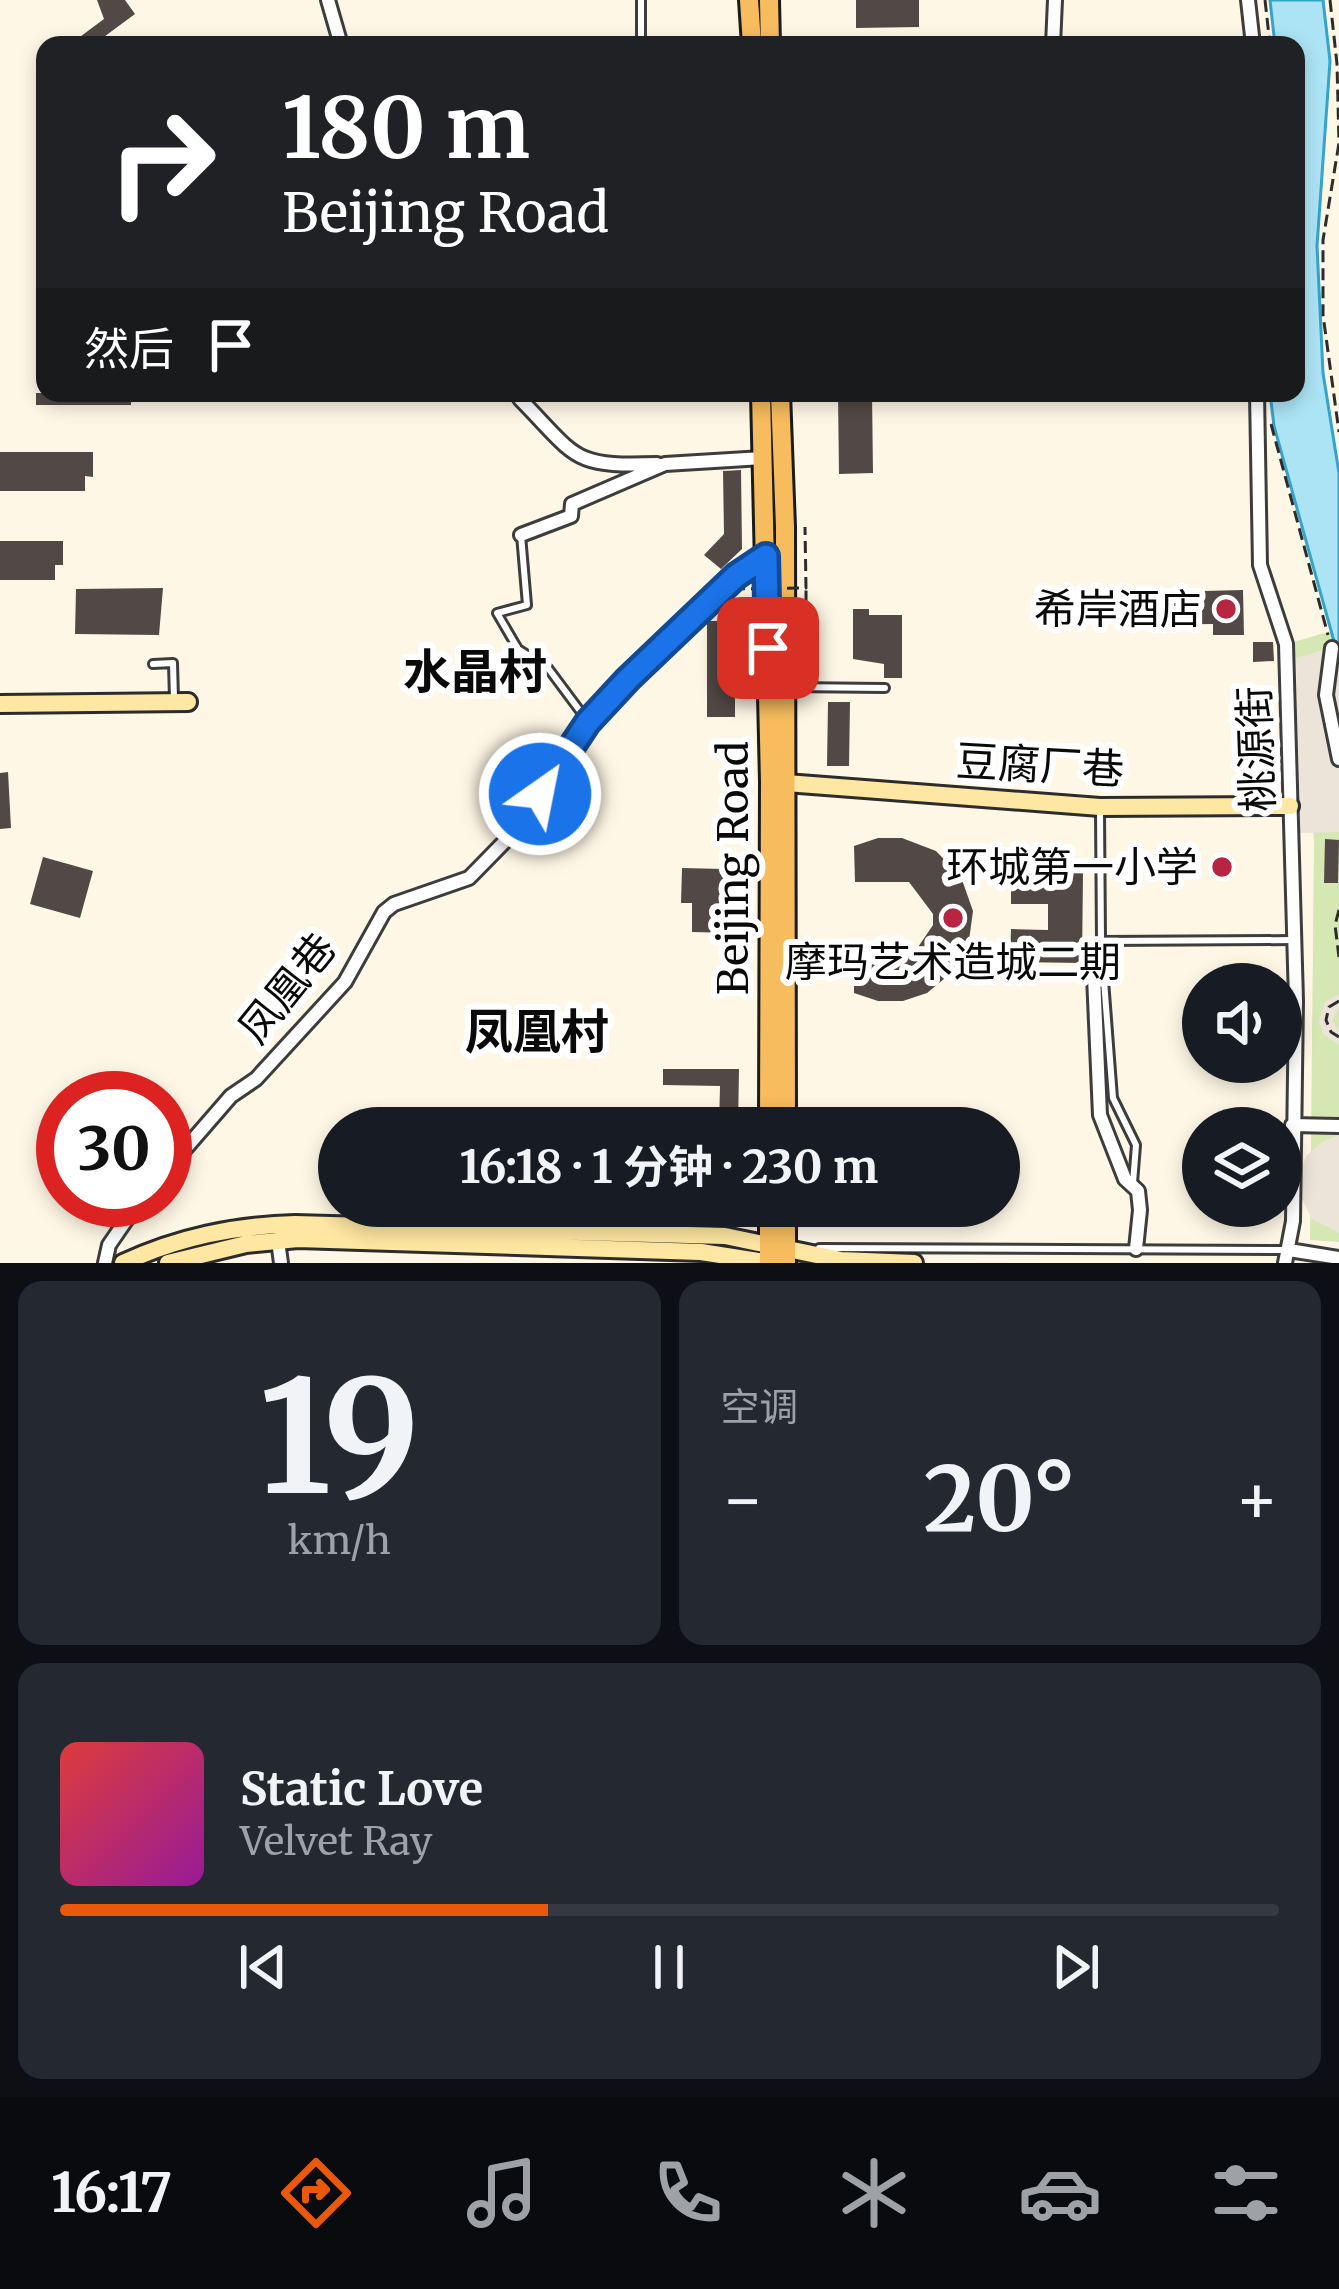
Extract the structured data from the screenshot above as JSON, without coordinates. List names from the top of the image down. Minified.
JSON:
{"streets":{"main road":["豆腐厂巷","Beijing Road"],"street":["桃源街","凤凰巷"]},"crossings":[["桃源街","豆腐厂巷"],["豆腐厂巷","Beijing Road"],["Beijing Road","凤凰巷"]],"districts":["水晶村","凤凰村"],"places":["希岸酒店","环城第一小学","摩玛艺术造城二期"],"page":{"turn":["180 m","Beijing Road"],"then":"然后","limit":"30","trip":"16:18 · 1 分钟 · 230 m","tile":[["19","km/h"],"空调"],"heat":["−","20°","+"],"song":["Static Love","Velvet Ray"],"tabs":"16:17"}}
